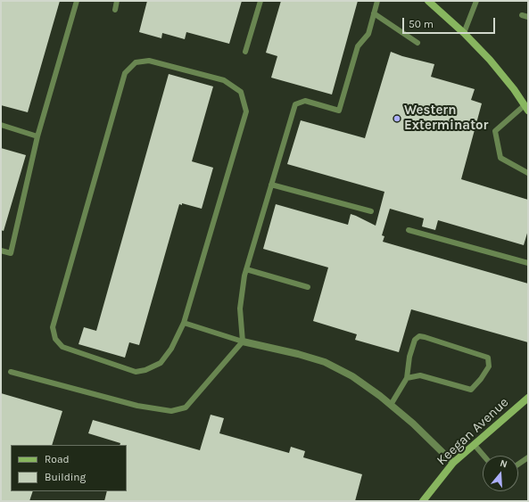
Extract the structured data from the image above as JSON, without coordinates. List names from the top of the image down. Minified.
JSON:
{"streets":{"street":["Keegan Avenue"]},"places":["Western Exterminator"],"legend":["Road","Building"],"scale_bar":"50 m","north":"top"}
